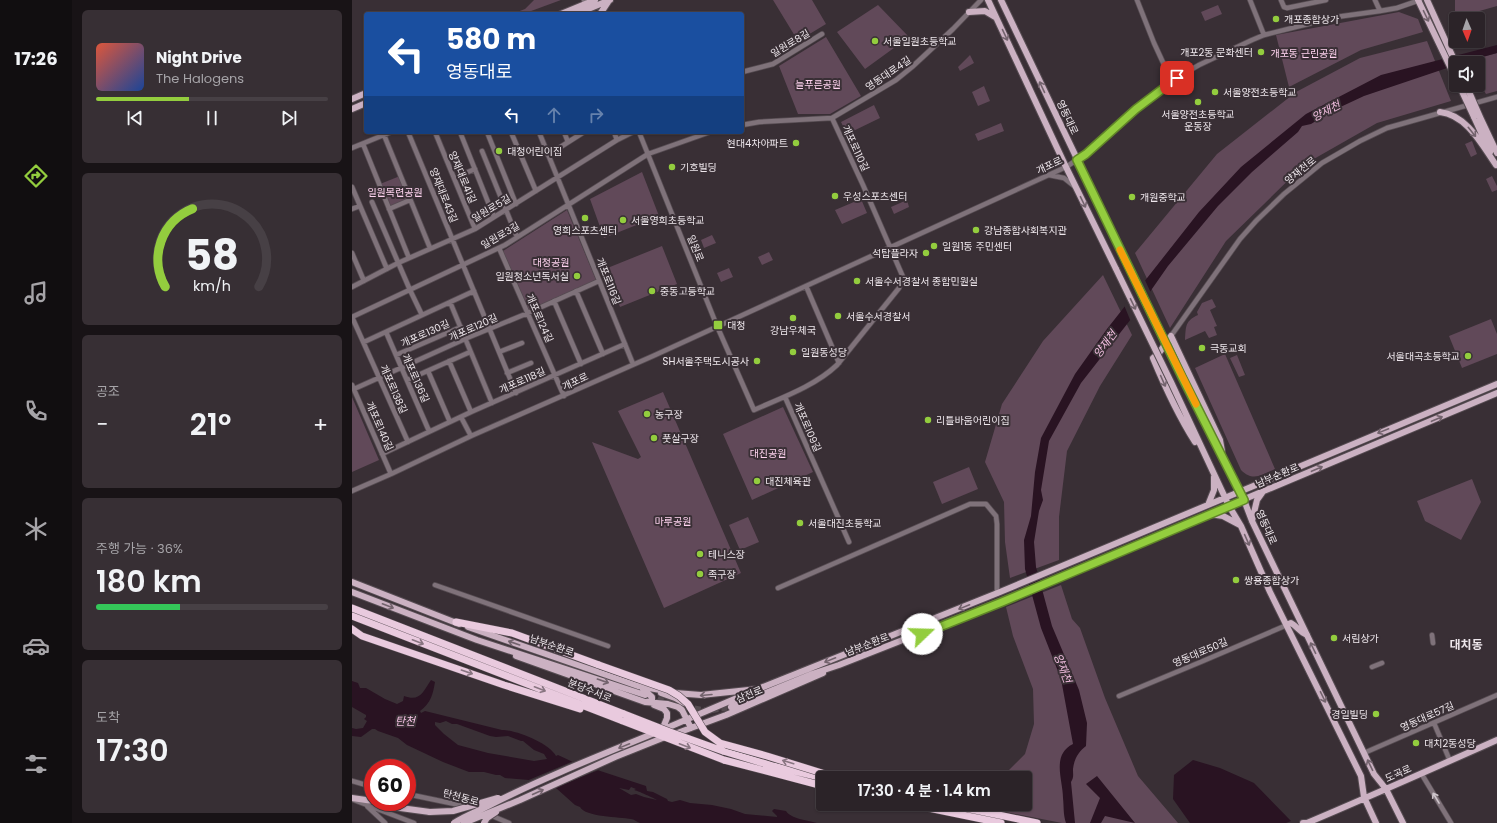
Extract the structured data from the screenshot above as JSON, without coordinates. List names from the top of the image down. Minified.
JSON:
{"streets":{"highway":["분당수서로"],"main road":["영동대로","남부순환로","삼전로","도곡로"],"street":["일원로8길","영동대로4길","개포로110길","개포로","양재천로","양재대로41길","양재대로43길","일원로5길","일원로3길","일원로","개포로116길","개포로124길","개포로120길","개포로130길","개포로136길","개포로118길","개포로138길","개포로140길","개포로109길","영동대로50길","영동대로57길","탄천동로"]},"crossings":[["영동대로4길","개포로110길"],["영동대로","개포로"],["영동대로","남부순환로"],["영동대로","영동대로57길"],["영동대로","도곡로"],["개포로110길","개포로"],["개포로110길","개포로109길"],["개포로","일원로"],["개포로","개포로116길"],["개포로","개포로124길"],["개포로","개포로140길"],["개포로","개포로109길"],["양재대로41길","일원로5길"],["양재대로43길","일원로5길"],["양재대로43길","일원로3길"],["양재대로43길","개포로120길"],["양재대로43길","개포로118길"],["일원로5길","개포로116길"],["일원로3길","일원로"],["일원로3길","개포로116길"],["일원로3길","개포로124길"],["일원로3길","개포로138길"],["일원로","개포로109길"],["개포로116길","개포로120길"],["개포로116길","개포로118길"],["개포로124길","개포로120길"],["개포로124길","개포로118길"],["개포로120길","개포로130길"],["개포로120길","개포로136길"],["개포로120길","개포로138길"],["개포로120길","개포로140길"],["개포로130길","개포로136길"],["개포로130길","개포로118길"],["개포로136길","개포로118길"],["개포로118길","개포로138길"],["개포로118길","개포로140길"],["남부순환로","삼전로"]],"districts":["대치동"],"water":["양재천","탄천"],"parks":["개포동 근린공원","늘푸른공원","일원목련공원","대청공원","대진공원","마루공원"],"places":{"other":["개포종합상가","서울일원초등학교","개포2동 문화센터","서울양전초등학교","서울양전초등학교 운동장","현대4차아파트","대청어린이집","기호빌딩","우성스포츠센터","개원중학교","영희스포츠센터","서울영희초등학교","강남종합사회복지관","일원1동 주민센터","석탑플라자","일원청소년독서실","서울수서경찰서 종합민원실","중동고등학교","서울수서경찰서","강남우체국","극동교회","일원동성당","서울대곡초등학교","SH서울주택도시공사","농구장","리틀바움어린이집","풋살구장","대진체육관","서울대진초등학교","테니스장","족구장","쌍용종합상가","서림상가","경일빌딩","대치2동성당"],"transit":["대청"]},"north":"bottom","page":{"tabs":"17:26","turn":["580 m","영동대로"],"song":["Night Drive","The Halogens"],"tile":["공조",["주행 가능 · 36%","180 km"],["도착","17:30"]],"heat":["−","21°","+"],"limit":"60","trip":"17:30 · 4 분 · 1.4 km","gauge":["58","km/h"]}}
